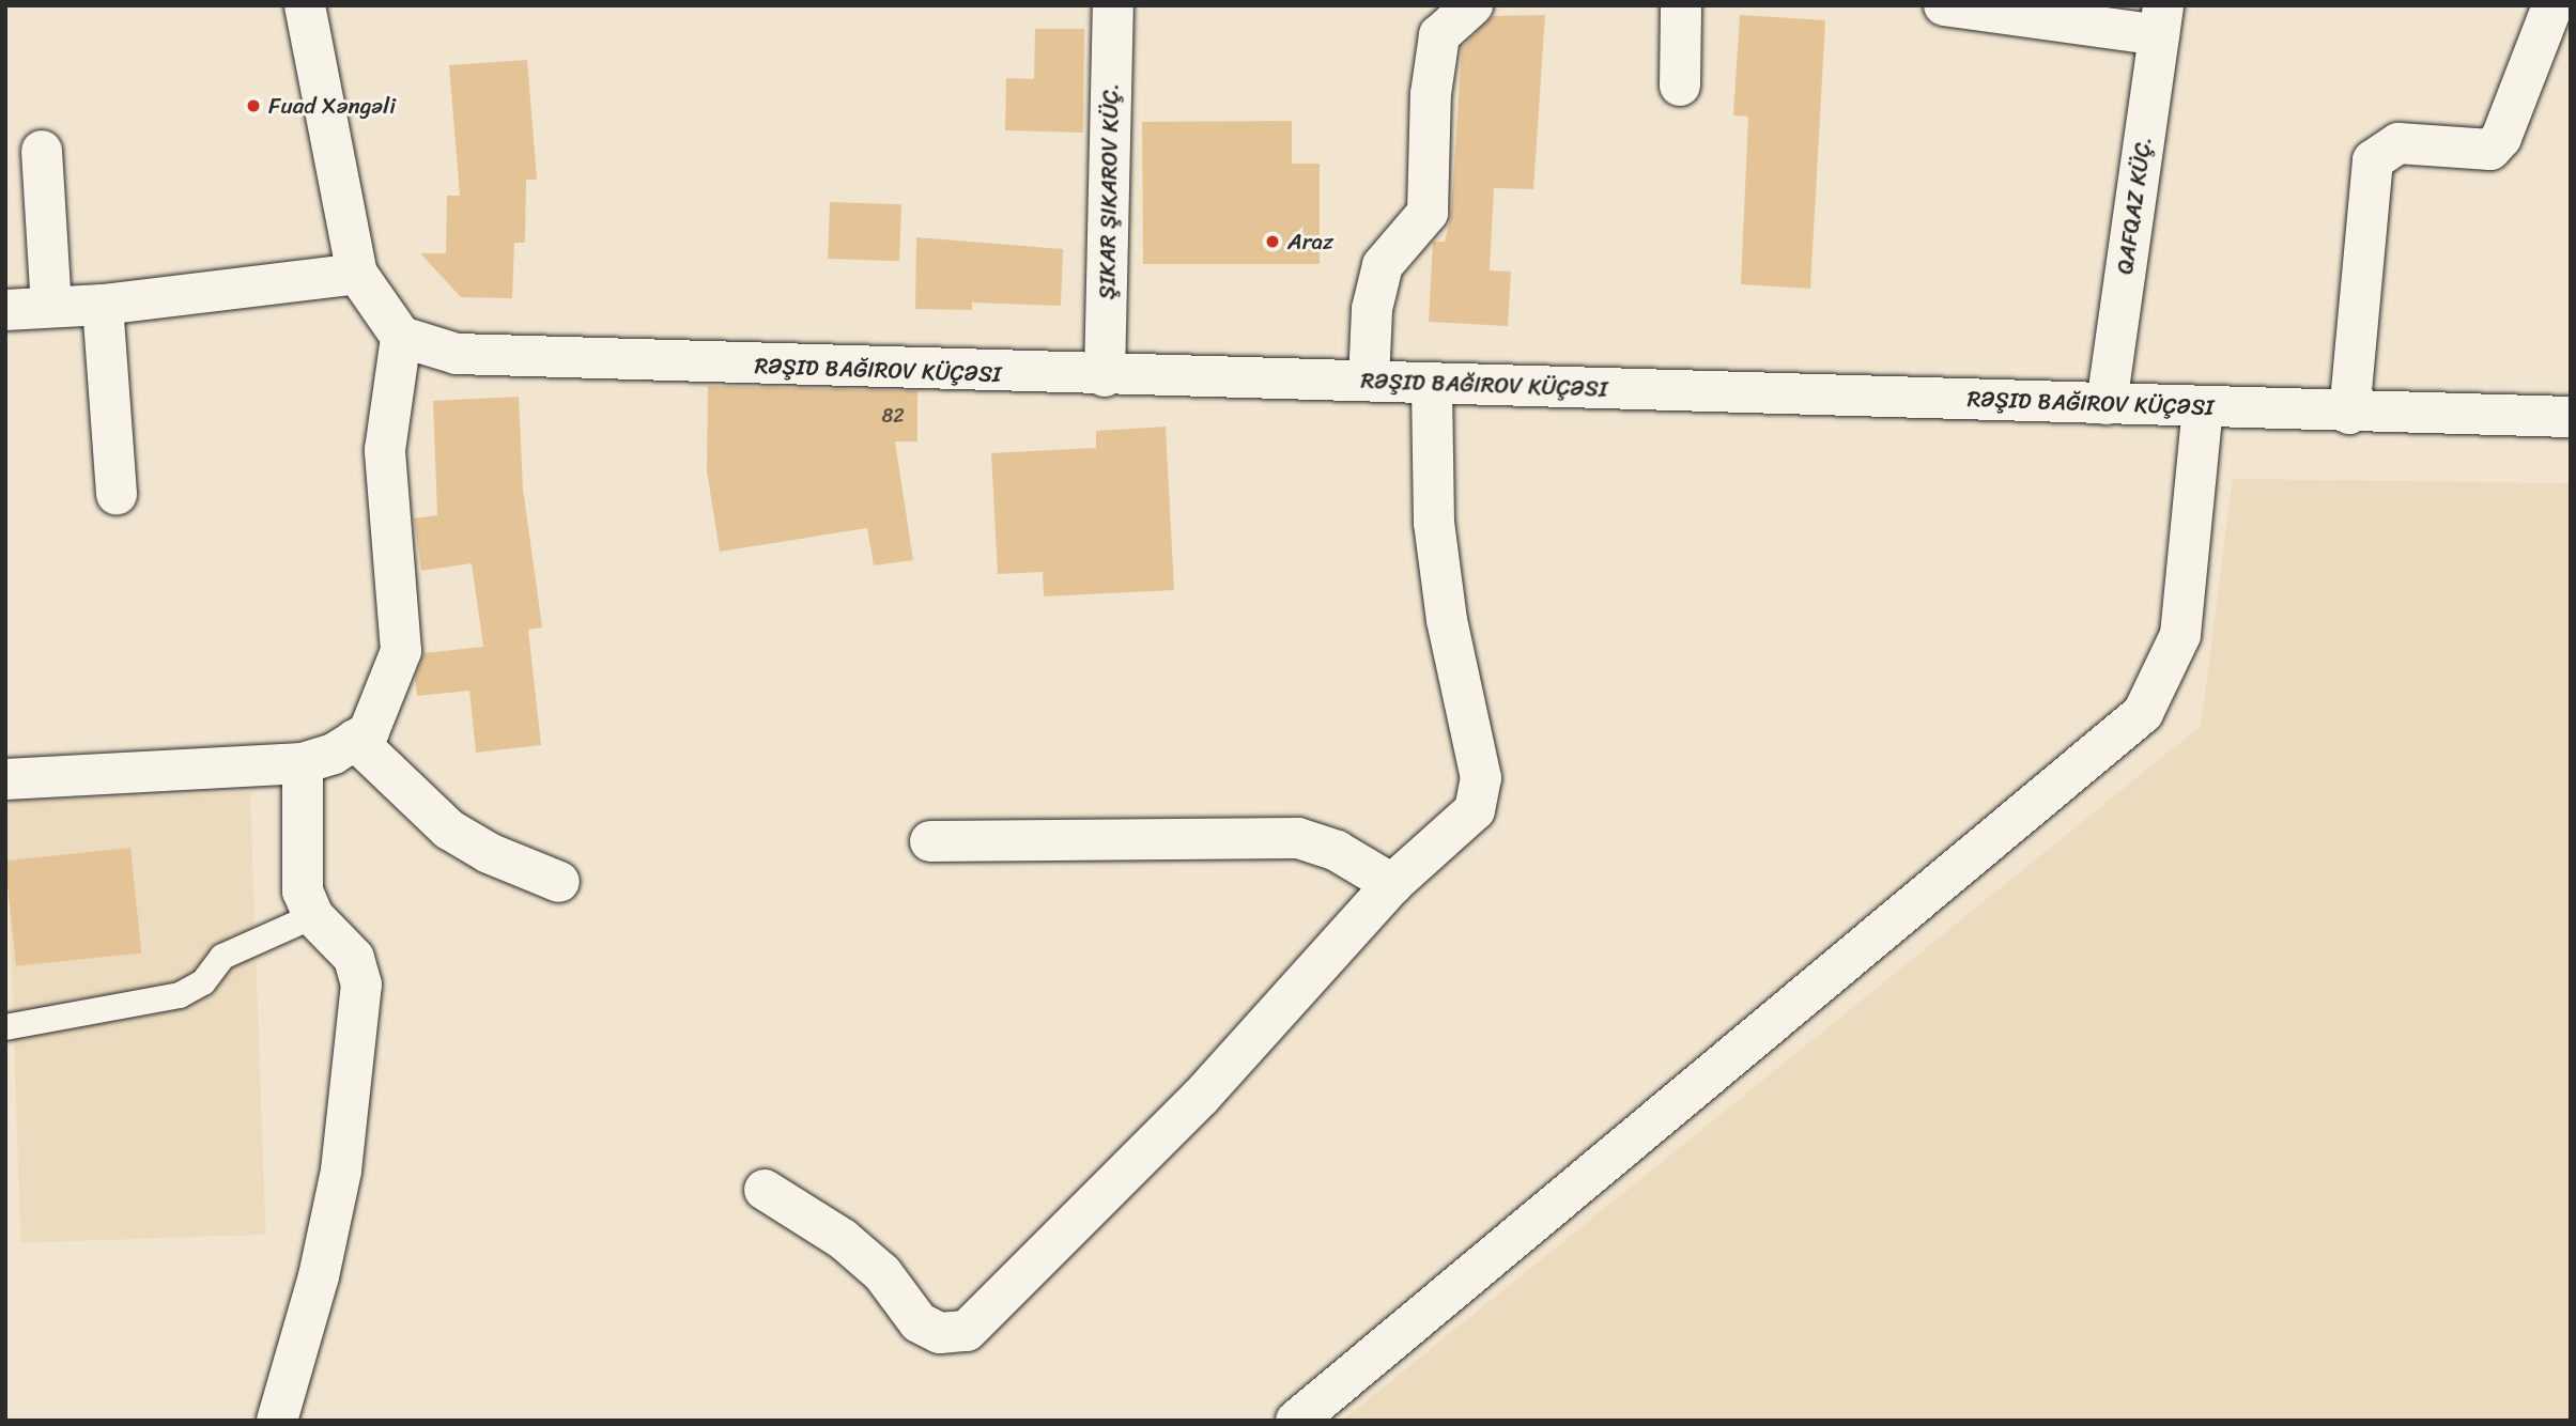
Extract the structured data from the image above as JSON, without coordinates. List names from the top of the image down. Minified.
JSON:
{"streets":{"street":["ŞIKAR ŞIKAROV KÜÇ.","QAFQAZ KÜÇ."]},"places":["Fuad Xəngəli","Araz"],"house_numbers":["82"]}
